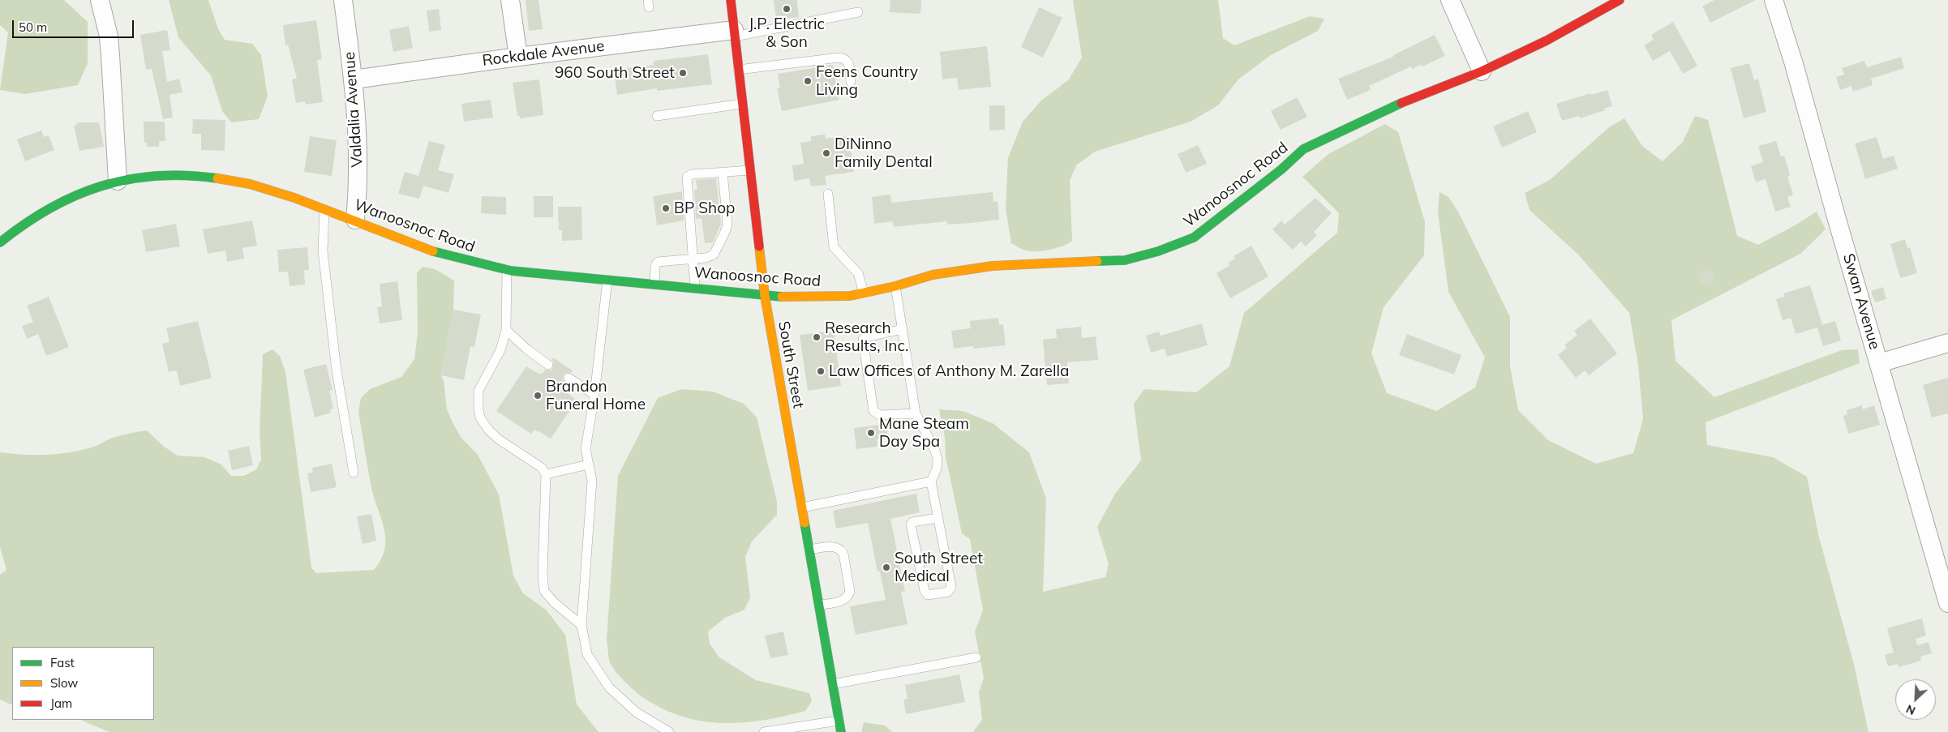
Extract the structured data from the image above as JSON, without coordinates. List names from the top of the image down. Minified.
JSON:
{"streets":{"main road":["Wanoosnoc Road","South Street"],"street":["Rockdale Avenue","Valdalia Avenue","Swan Avenue"]},"crossings":[["Rockdale Avenue","Valdalia Avenue"],["Rockdale Avenue","South Street"],["Valdalia Avenue","Wanoosnoc Road"],["Wanoosnoc Road","South Street"]],"places":["J.P. Electric & Son","960 South Street","Feens Country Living","DiNinno Family Dental","BP Shop","Research Results, Inc.","Law Offices of Anthony M. Zarella","Brandon Funeral Home","Mane Steam Day Spa","South Street Medical"],"legend":["Fast","Slow","Jam"],"scale_bar":"50 m","north":"bottom left"}
